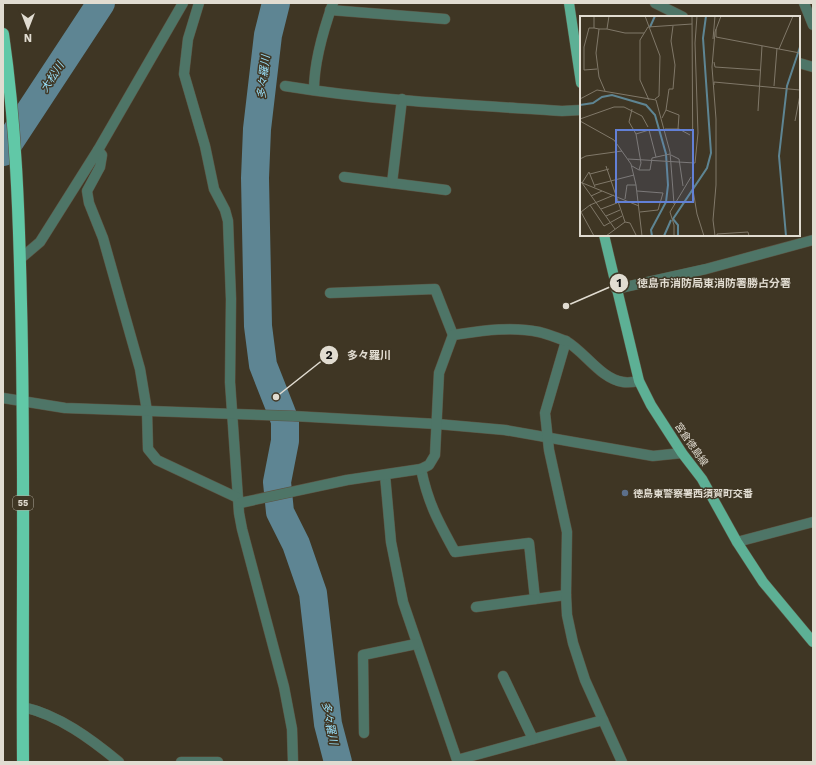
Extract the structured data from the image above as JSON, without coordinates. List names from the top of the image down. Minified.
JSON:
{"streets":{"highway":["55"],"main road":["宮倉徳島線"]},"water":["大松川","多々羅川"],"places":["徳島市消防局東消防署勝占分署","多々羅川","徳島東警察署西須賀町交番"],"north":"bottom"}
